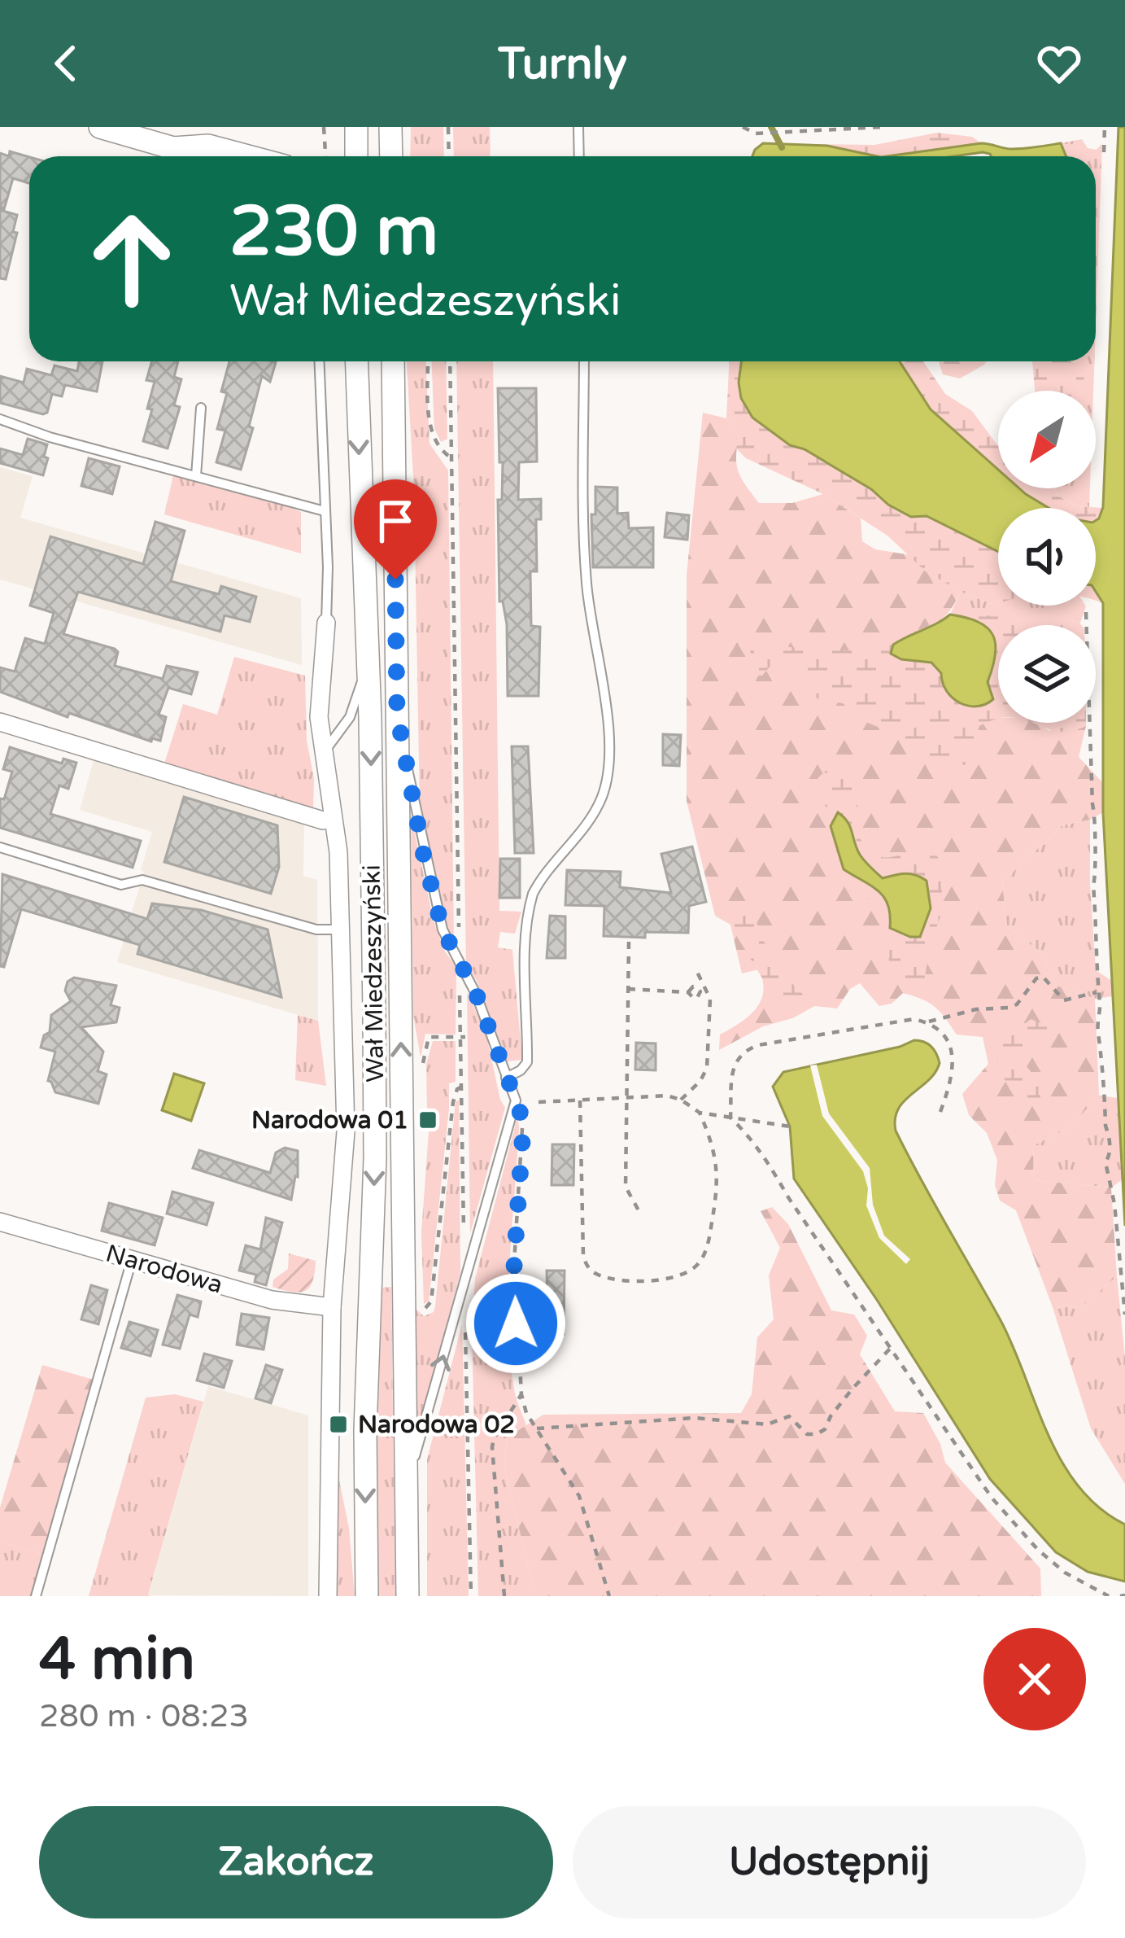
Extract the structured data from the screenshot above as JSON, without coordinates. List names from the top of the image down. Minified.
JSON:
{"streets":{"main road":["Wał Miedzeszyński"],"street":["Narodowa"]},"crossings":[["Wał Miedzeszyński","Narodowa"]],"places":{"transit":["Narodowa 01","Narodowa 02"]},"north":"bottom left","page":{"header":"Turnly","turn":["230 m","Wał Miedzeszyński"],"heading":["4 min","280 m · 08:23"],"buttons":["Zakończ","Udostępnij"]}}
